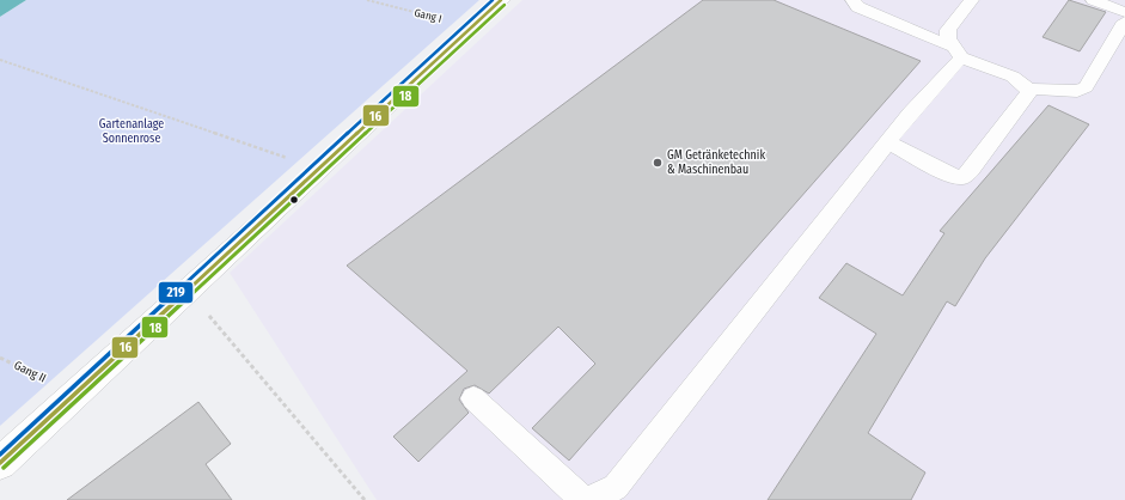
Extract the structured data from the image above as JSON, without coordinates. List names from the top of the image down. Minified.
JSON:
{"streets":{"path":["Gang I","Gang II"]},"parks":["Gartenanlage Sonnenrose"],"places":["GM Getränketechnik & Maschinenbau"],"lines":["transit line 16","transit line 219","transit line 18"]}
